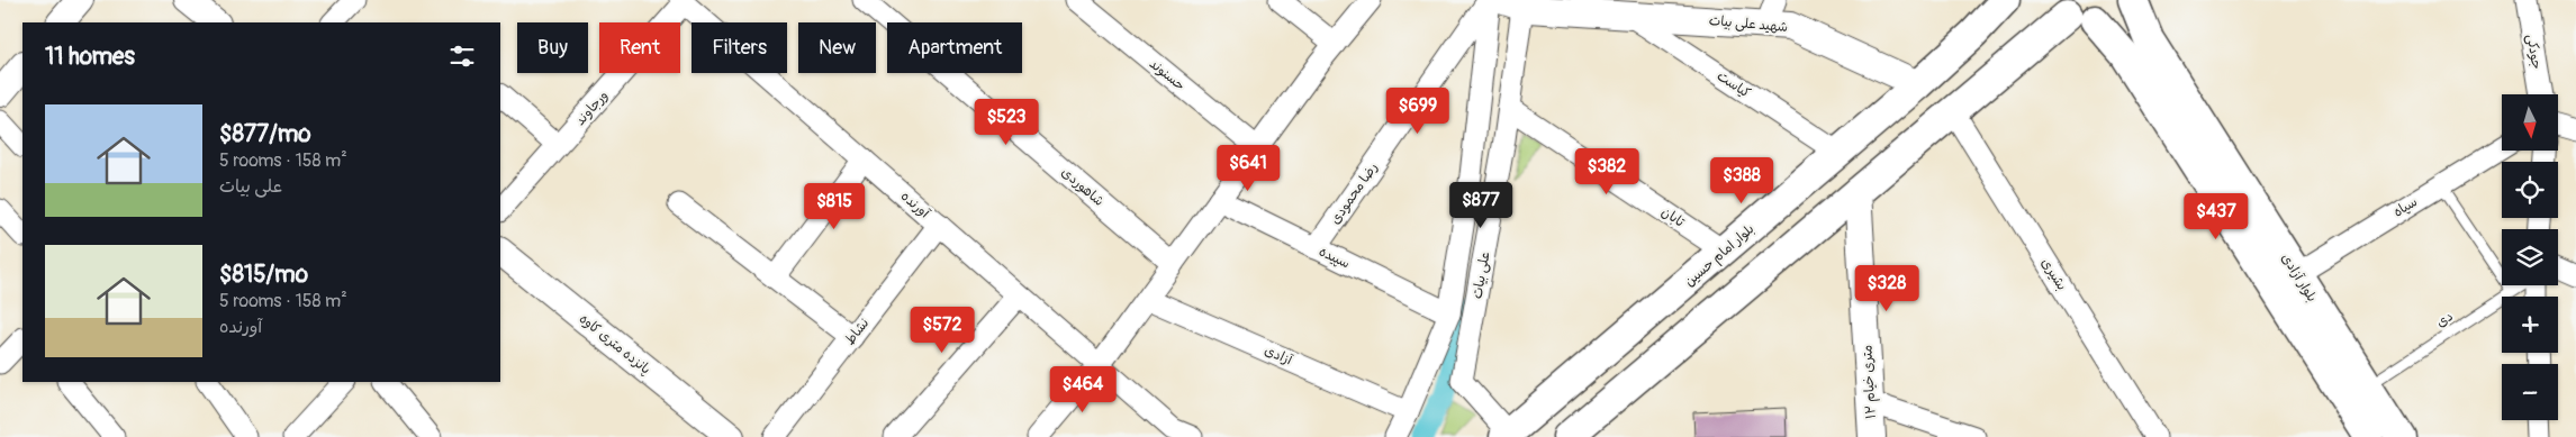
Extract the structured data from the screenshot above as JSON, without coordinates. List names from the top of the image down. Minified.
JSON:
{"streets":{"main road":["بلوار امام حسین","بلوار آزادی"],"street":["شهید علی بیات","جودکی","حسنوند","کیاست","ورجاوند","شاهوردی","رضا محمودی","آورنده","سپاه","تابان","سپیده","بشیری","علی بیات","نشاط","پانزده متری کاوه","آزادی","۱۲ متری خیام"],"lane":["دی"]},"crossings":[["شهید علی بیات","کیاست"],["شهید علی بیات","بلوار امام حسین"],["شهید علی بیات","علی بیات"],["کیاست","بلوار امام حسین"],["ورجاوند","آورنده"],["رضا محمودی","سپیده"],["رضا محمودی","علی بیات"],["آورنده","نشاط"],["سپاه","بلوار آزادی"],["تابان","بلوار امام حسین"],["تابان","علی بیات"],["بلوار امام حسین","علی بیات"],["سپیده","علی بیات"],["علی بیات","آزادی"],["بلوار آزادی","دی"]],"north":"bottom","page":{"chip":["Buy","Rent","Filters","New","Apartment"],"heading":"11 homes","price":["$699","$523","$641","$382","$388","$877","$815","$437","$328","$572","$464"],"list":[{"name":"$877/mo","note":"5 rooms · 158 m² · علی بیات"},{"name":"$815/mo","note":"5 rooms · 158 m² · آورنده"}],"map_buttons":["+","−"]}}
